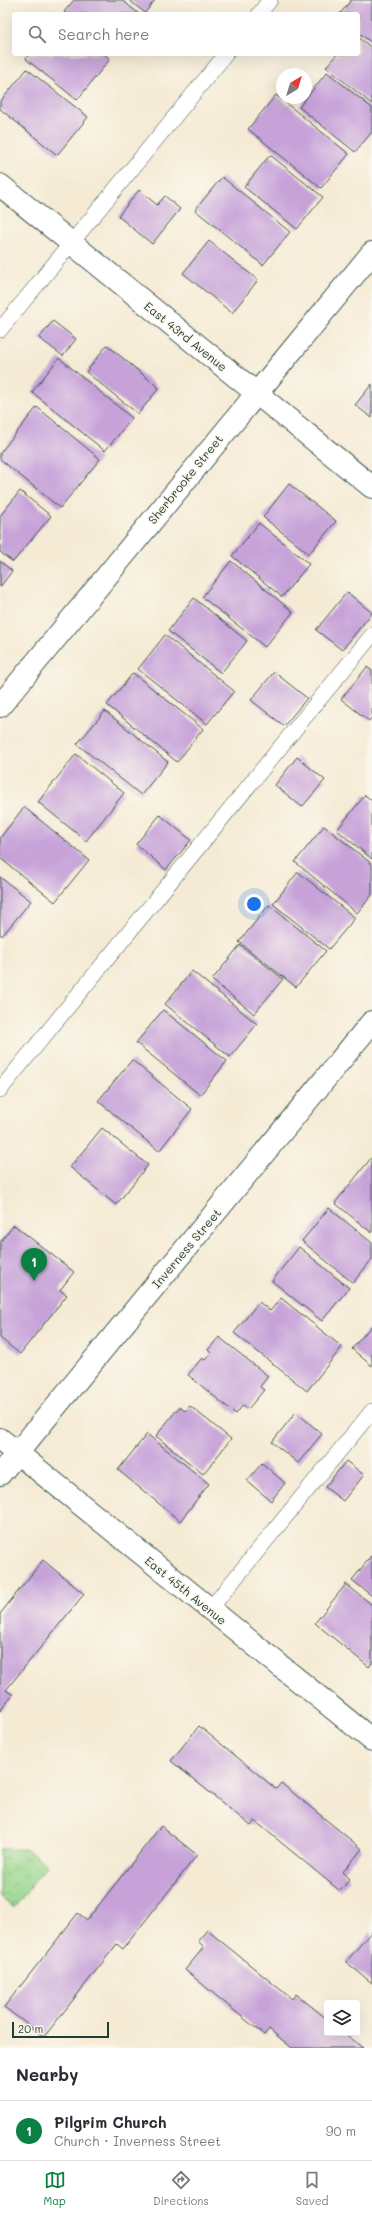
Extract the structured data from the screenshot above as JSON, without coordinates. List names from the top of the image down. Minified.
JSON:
{"streets":{"street":["East 43rd Avenue","Sherbrooke Street","Inverness Street","East 45th Avenue"]},"crossings":[["East 43rd Avenue","Sherbrooke Street"],["Inverness Street","East 45th Avenue"]],"scale_bar":"20 m","north":"top right","page":{"search":"Search here","pins":"1","scale":"20 m","heading":"Nearby","list":[{"mark":"1","name":"Pilgrim Church","note":"Church · Inverness Street","value":"90 m"}],"nav":["Map","Directions","Saved"]}}
